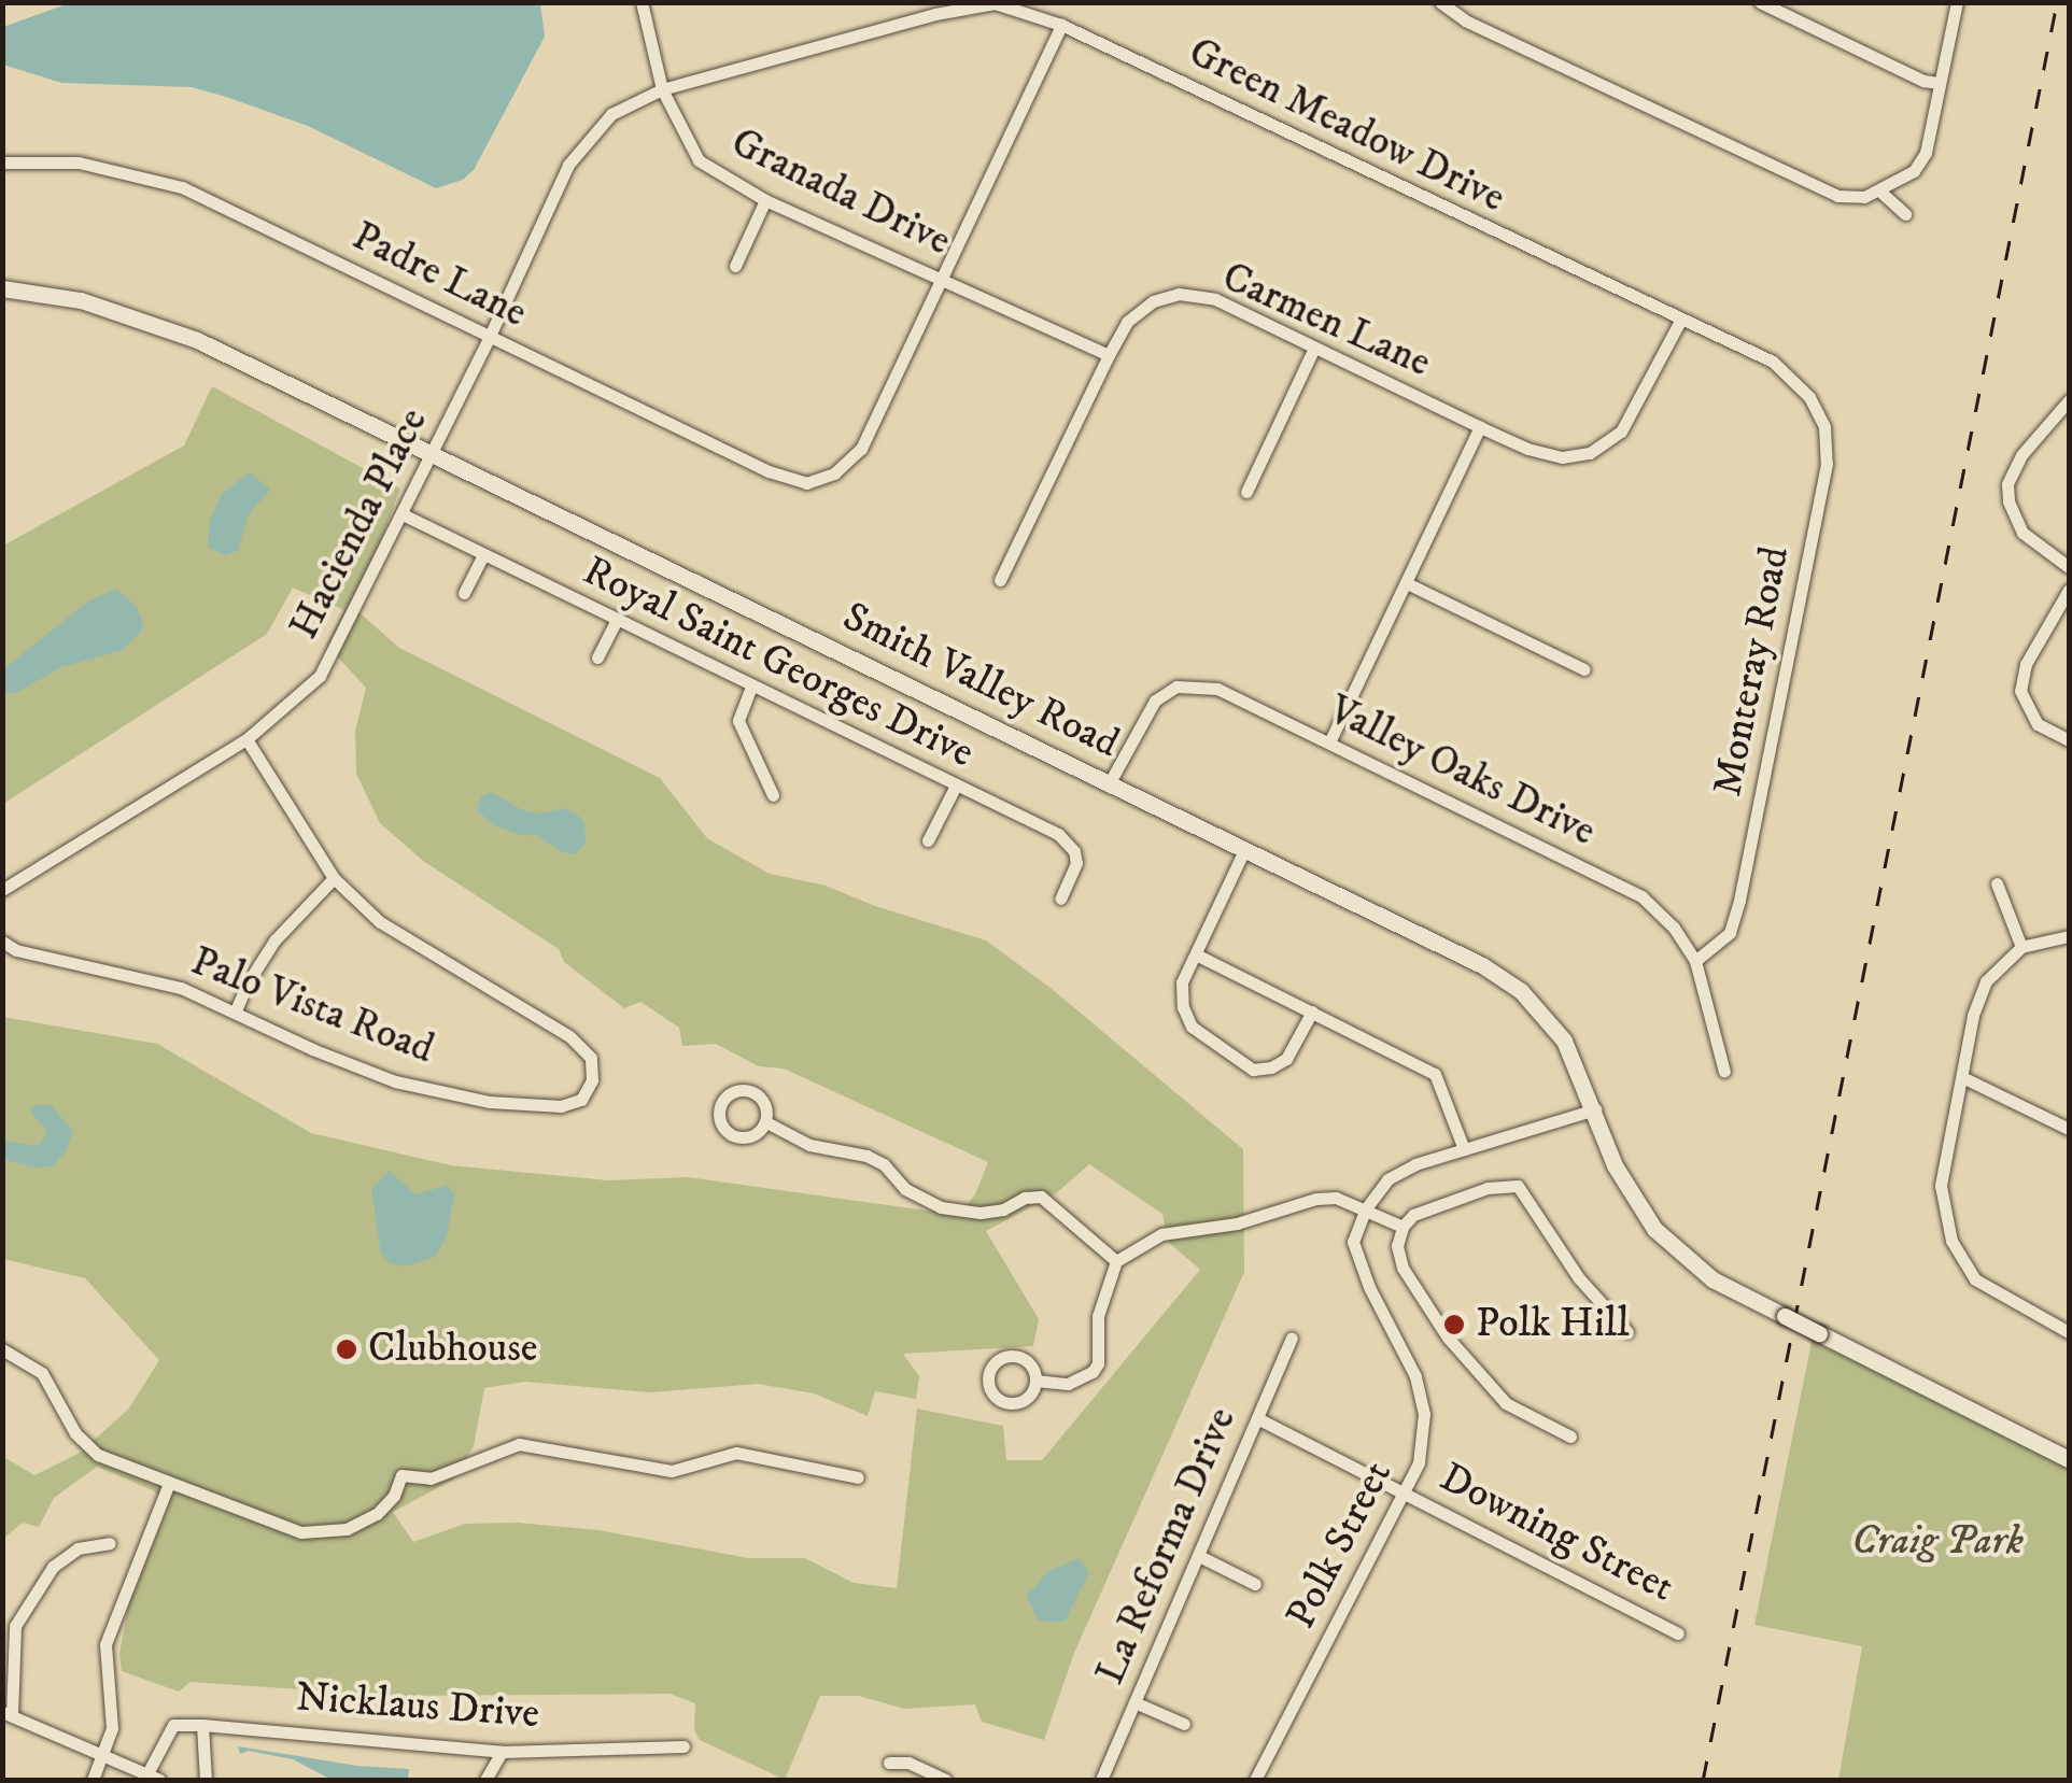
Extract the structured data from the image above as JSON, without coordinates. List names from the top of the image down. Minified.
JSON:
{"streets":{"main road":["Smith Valley Road"],"street":["Green Meadow Drive","Granada Drive","Padre Lane","Carmen Lane","Hacienda Place","Royal Saint Georges Drive","Monteray Road","Valley Oaks Drive","Palo Vista Road","Downing Street","Polk Street","La Reforma Drive","Nicklaus Drive"]},"crossings":[["Green Meadow Drive","Granada Drive"],["Green Meadow Drive","Carmen Lane"],["Green Meadow Drive","Hacienda Place"],["Green Meadow Drive","Monteray Road"],["Granada Drive","Padre Lane"],["Granada Drive","Carmen Lane"],["Granada Drive","Hacienda Place"],["Padre Lane","Hacienda Place"],["Hacienda Place","Royal Saint Georges Drive"],["Hacienda Place","Smith Valley Road"],["Monteray Road","Valley Oaks Drive"],["Smith Valley Road","Valley Oaks Drive"],["Downing Street","Polk Street"],["Downing Street","La Reforma Drive"]],"parks":["Craig Park"],"places":["Polk Hill","Clubhouse"]}
